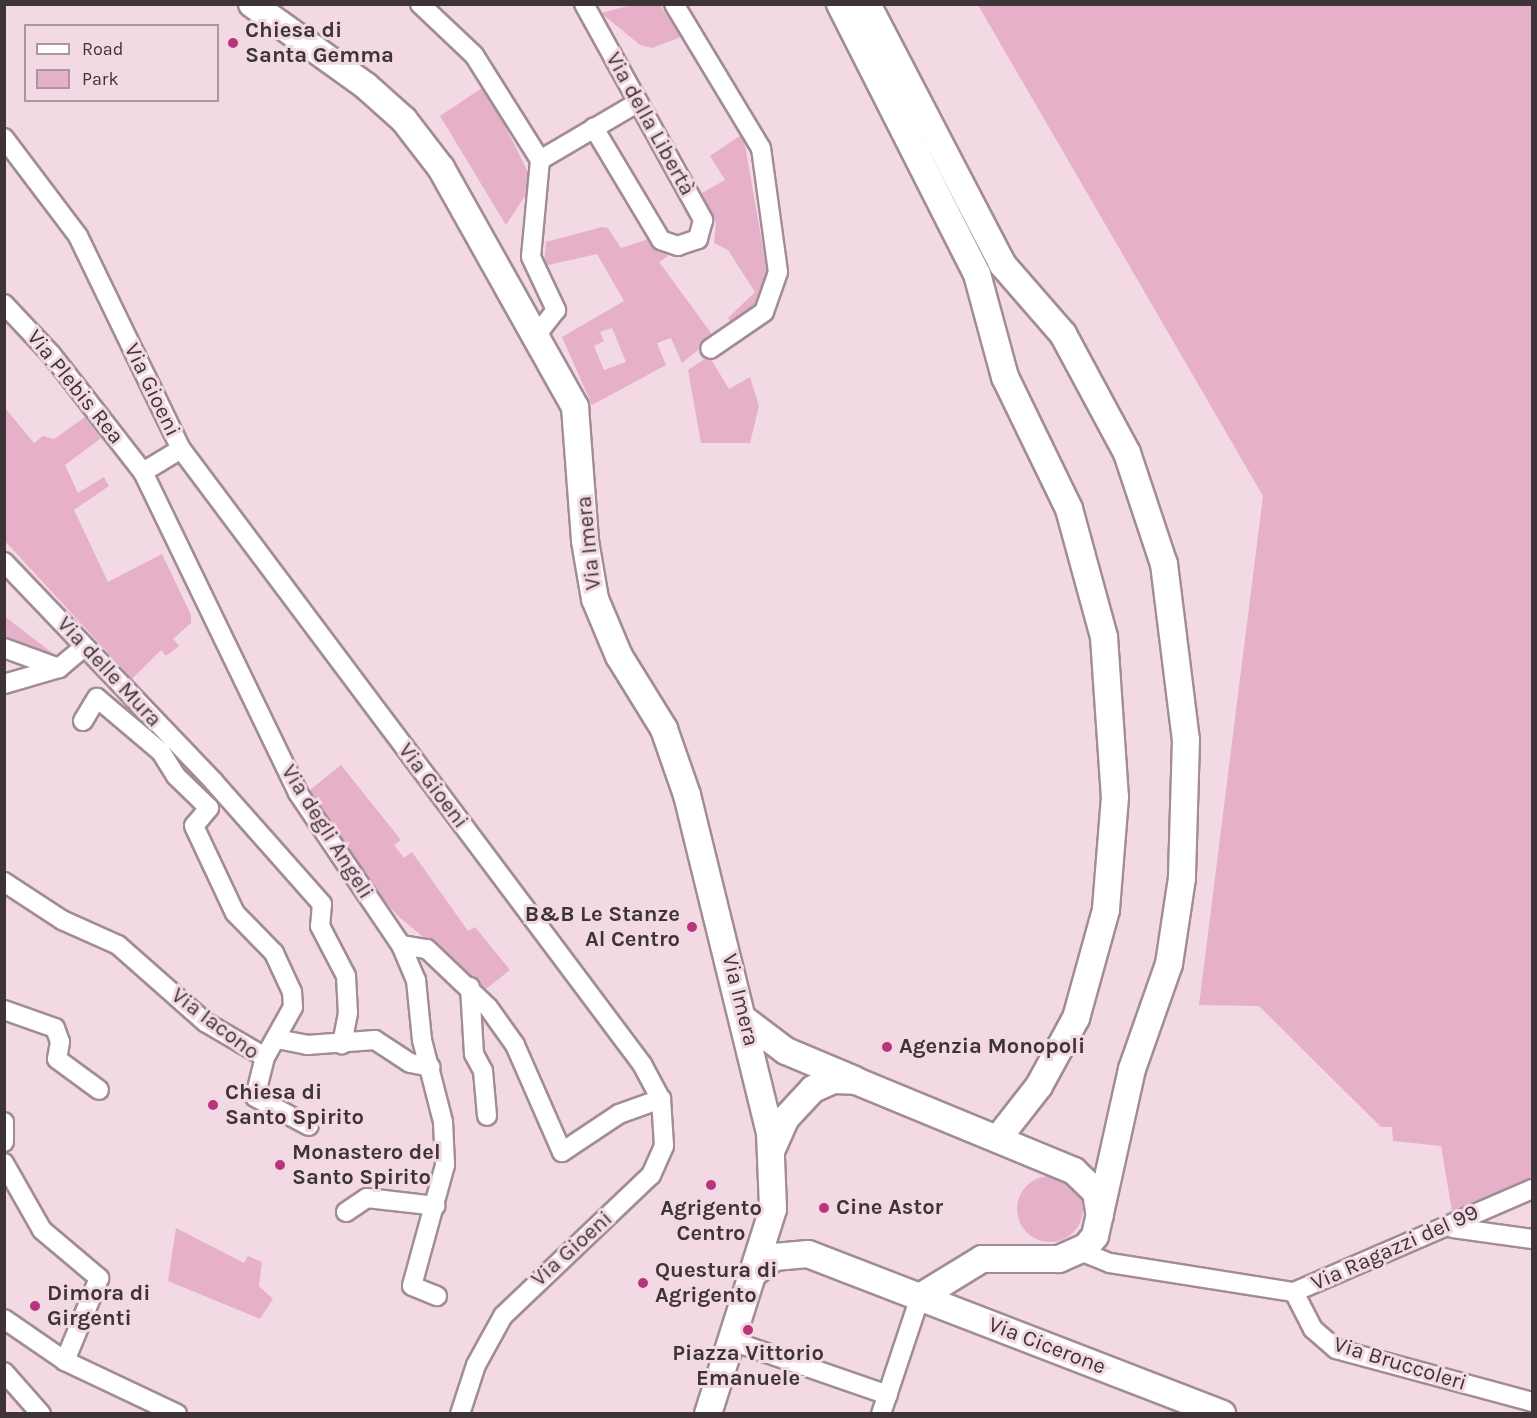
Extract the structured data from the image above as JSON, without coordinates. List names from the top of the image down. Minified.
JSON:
{"streets":{"main road":["Via Imera","Via Cicerone"],"street":["Via della Libertà","Via Plebis Rea","Via Gioeni","Via delle Mura","Via degli Angeli","Via Iacono","Via Ragazzi del 99","Via Bruccoleri"]},"crossings":[["Via Plebis Rea","Via degli Angeli"],["Via Ragazzi del 99","Via Bruccoleri"]],"places":["Chiesa di Santa Gemma","B&B Le Stanze Al Centro","Agenzia Monopoli","Chiesa di Santo Spirito","Monastero del Santo Spirito","Agrigento Centro","Cine Astor","Questura di Agrigento","Dimora di Girgenti","Piazza Vittorio Emanuele"],"legend":["Road","Park"]}
